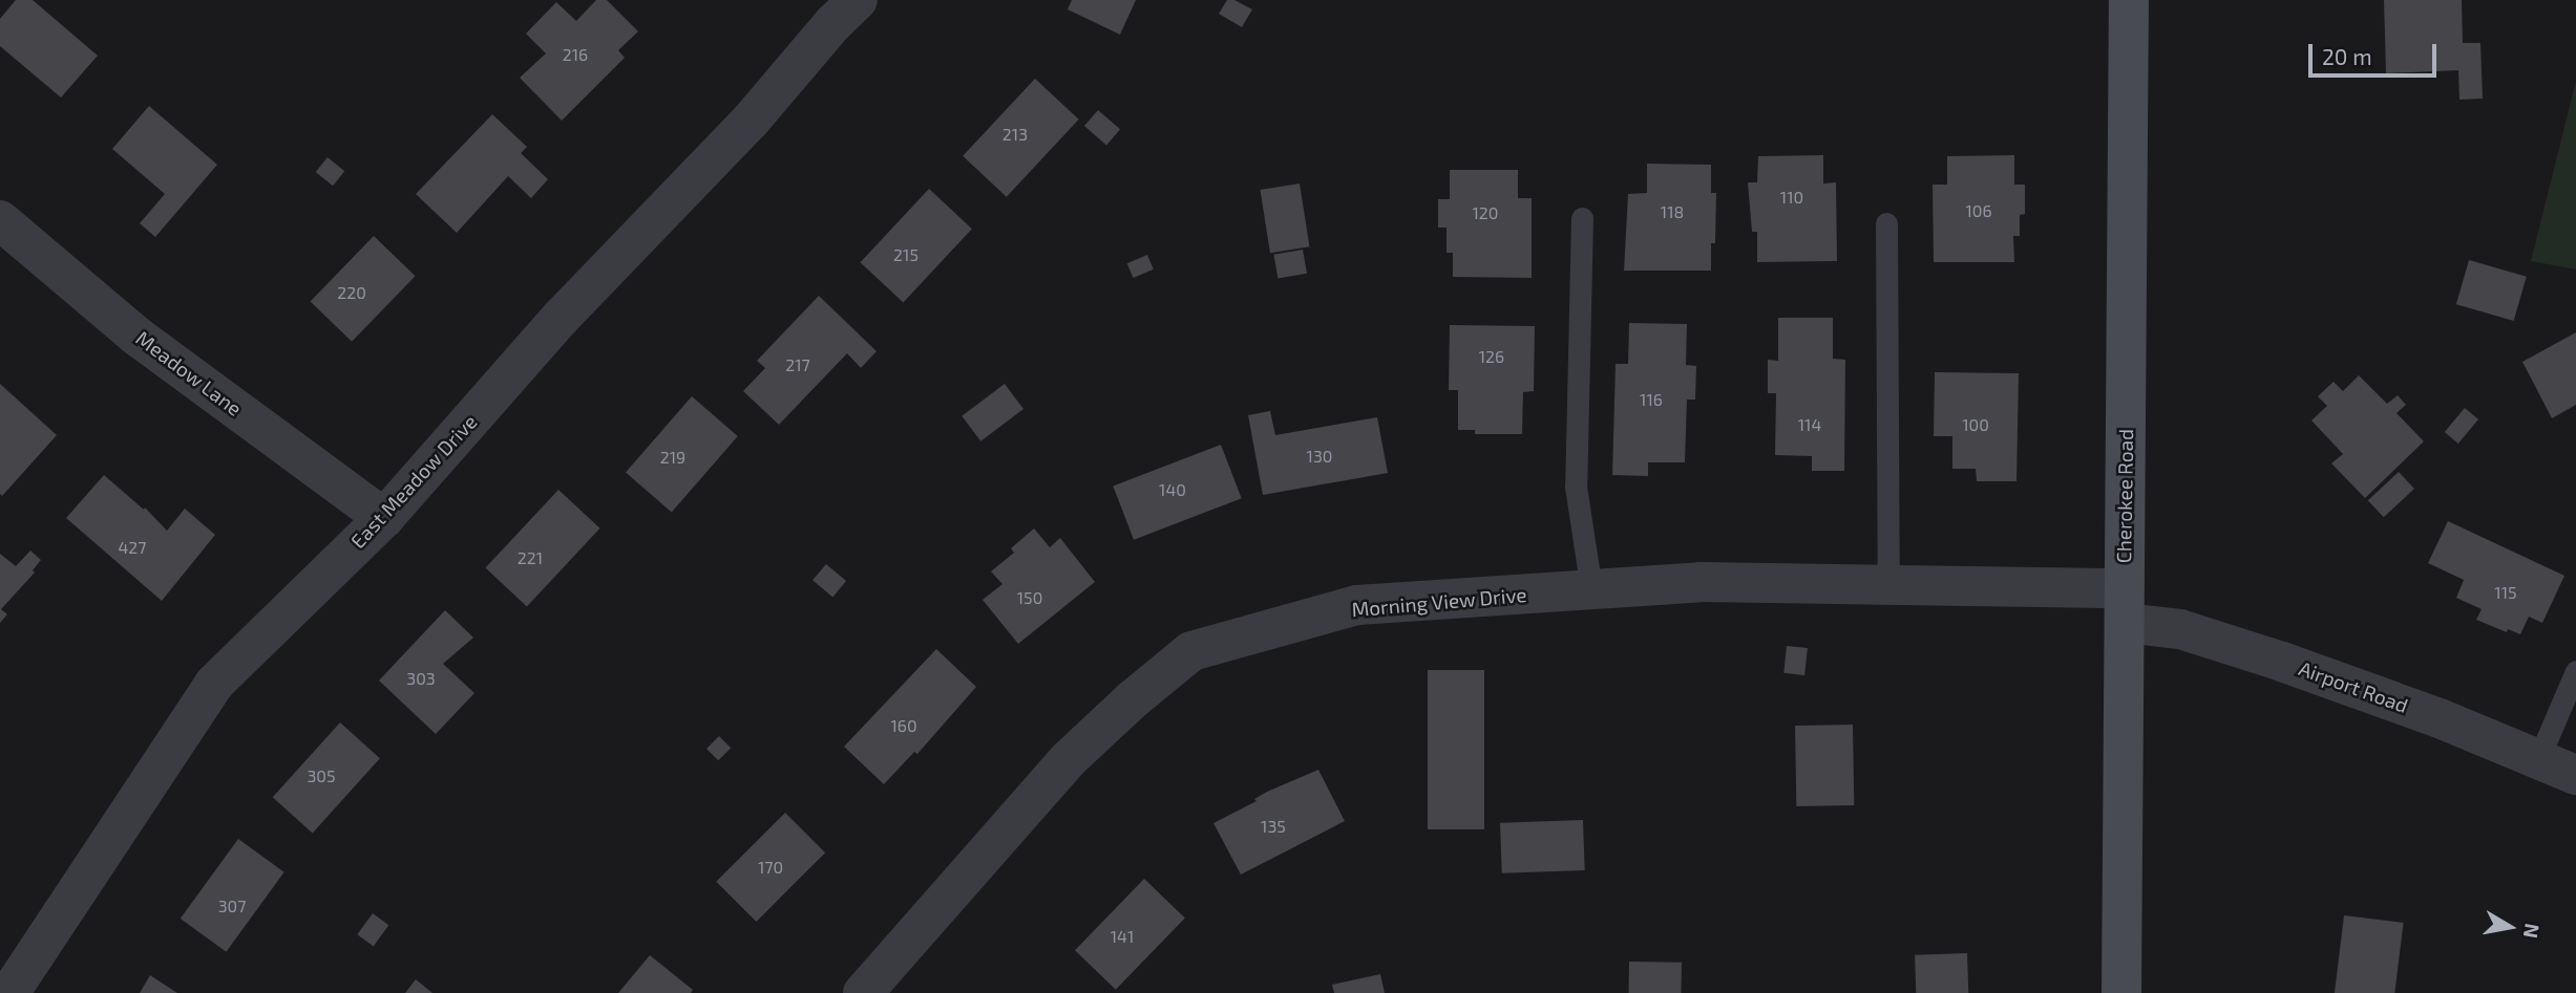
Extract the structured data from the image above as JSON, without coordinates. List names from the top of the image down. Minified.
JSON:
{"streets":{"main road":["Cherokee Road"],"street":["Meadow Lane","East Meadow Drive","Morning View Drive","Airport Road"]},"crossings":[["Meadow Lane","East Meadow Drive"],["Cherokee Road","Morning View Drive"],["Cherokee Road","Airport Road"],["Morning View Drive","Airport Road"]],"house_numbers":["216","213","110","106","118","120","215","220","126","217","116","114","100","130","219","140","427","221","115","150","303","160","305","135","170","307","141"],"scale_bar":"20 m","north":"right"}
